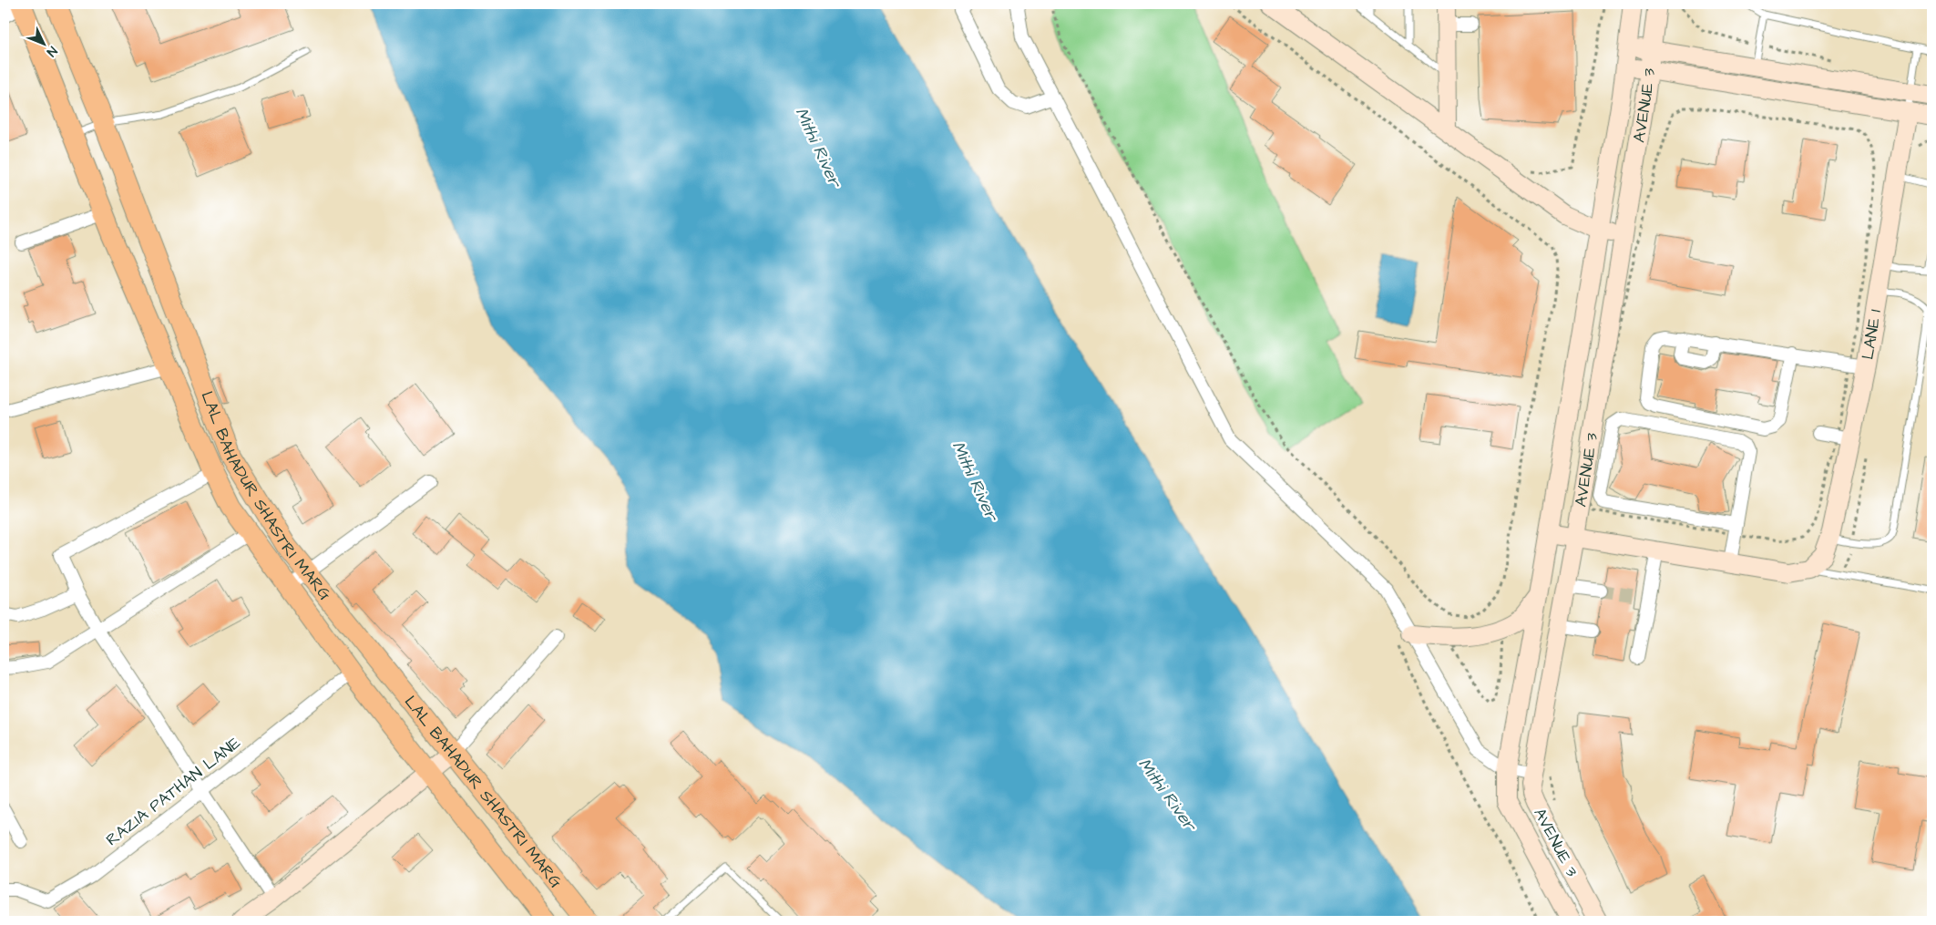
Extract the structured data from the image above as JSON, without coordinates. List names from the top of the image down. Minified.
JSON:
{"streets":{"main road":["LAL BAHADUR SHASTRI MARG"],"street":["AVENUE 3","LANE 1","RAZIA PATHAN LANE"]},"crossings":[["LAL BAHADUR SHASTRI MARG","RAZIA PATHAN LANE"]],"water":["Mithi River"],"north":"bottom right"}
